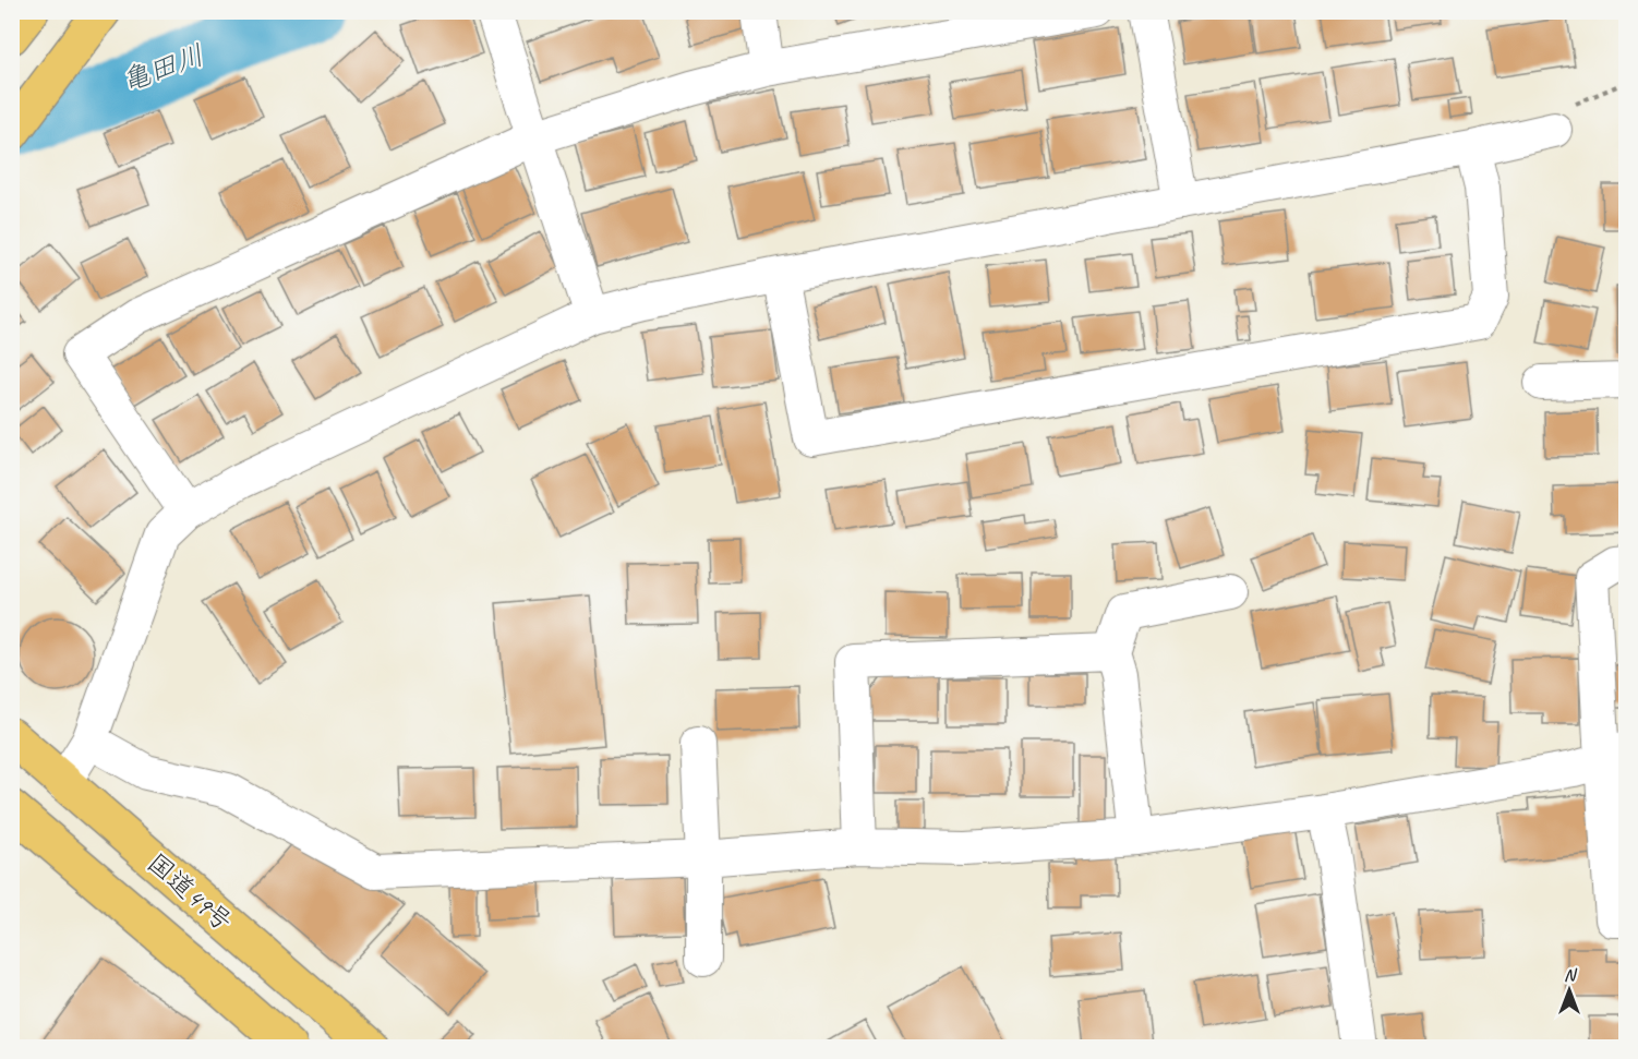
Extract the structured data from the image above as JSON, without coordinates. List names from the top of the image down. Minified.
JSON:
{"streets":{"highway":["国道49号"]},"water":["亀田川"],"north":"top"}
